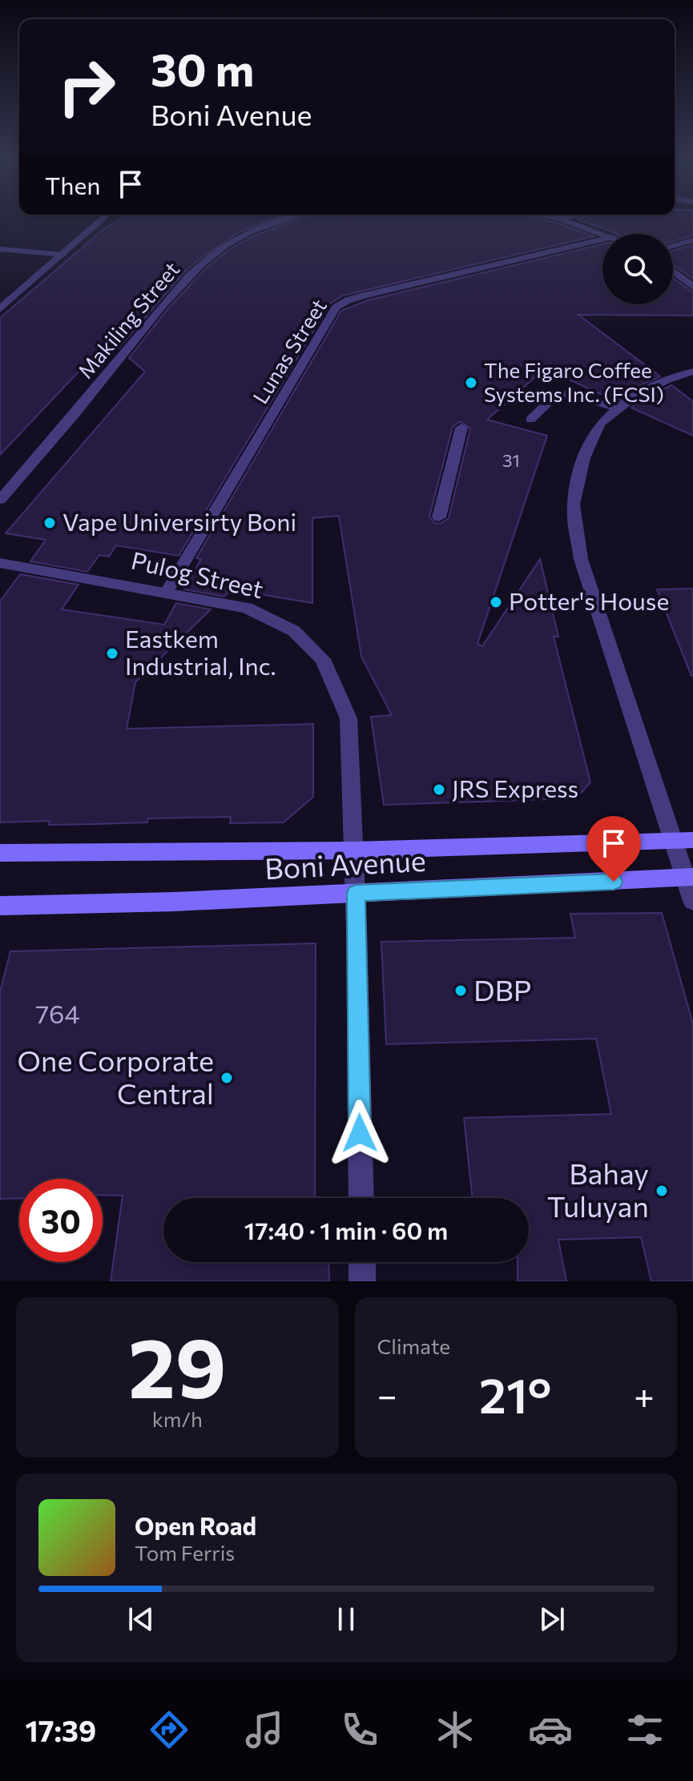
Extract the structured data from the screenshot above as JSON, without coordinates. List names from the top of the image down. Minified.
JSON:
{"streets":{"main road":["Boni Avenue"],"street":["Makiling Street","Lunas Street","Pulog Street"]},"crossings":[["Lunas Street","Pulog Street"],["Pulog Street","Boni Avenue"]],"places":["The Figaro Coffee Systems Inc. (FCSI)","Vape Universirty Boni","Potter's House","Eastkem Industrial, Inc.","JRS Express","DBP","One Corporate Central","Bahay Tuluyan"],"house_numbers":["31","764"],"page":{"turn":["30 m","Boni Avenue"],"then":"Then","limit":"30","trip":"17:40 · 1 min · 60 m","tile":[["29","km/h"],"Climate"],"heat":["−","21°","+"],"song":["Open Road","Tom Ferris"],"tabs":"17:39"}}
